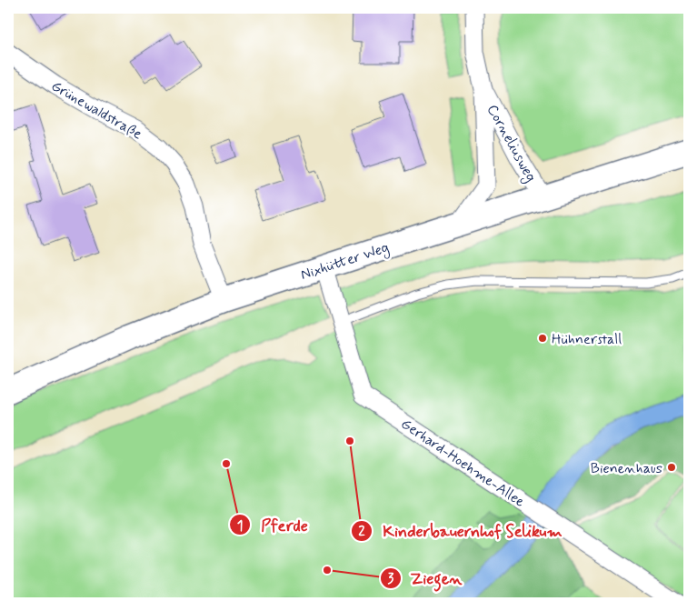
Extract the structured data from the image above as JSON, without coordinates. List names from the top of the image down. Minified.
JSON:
{"streets":{"main road":["Nixhütter Weg"],"street":["Grünewaldstraße","Corneliusweg","Gerhard-Hoehme-Allee"]},"crossings":[["Grünewaldstraße","Nixhütter Weg"],["Corneliusweg","Nixhütter Weg"],["Nixhütter Weg","Gerhard-Hoehme-Allee"]],"places":["Hühnerstall","Kinderbauernhof Selikum","Pferde","Bienenhaus","Ziegen"]}
